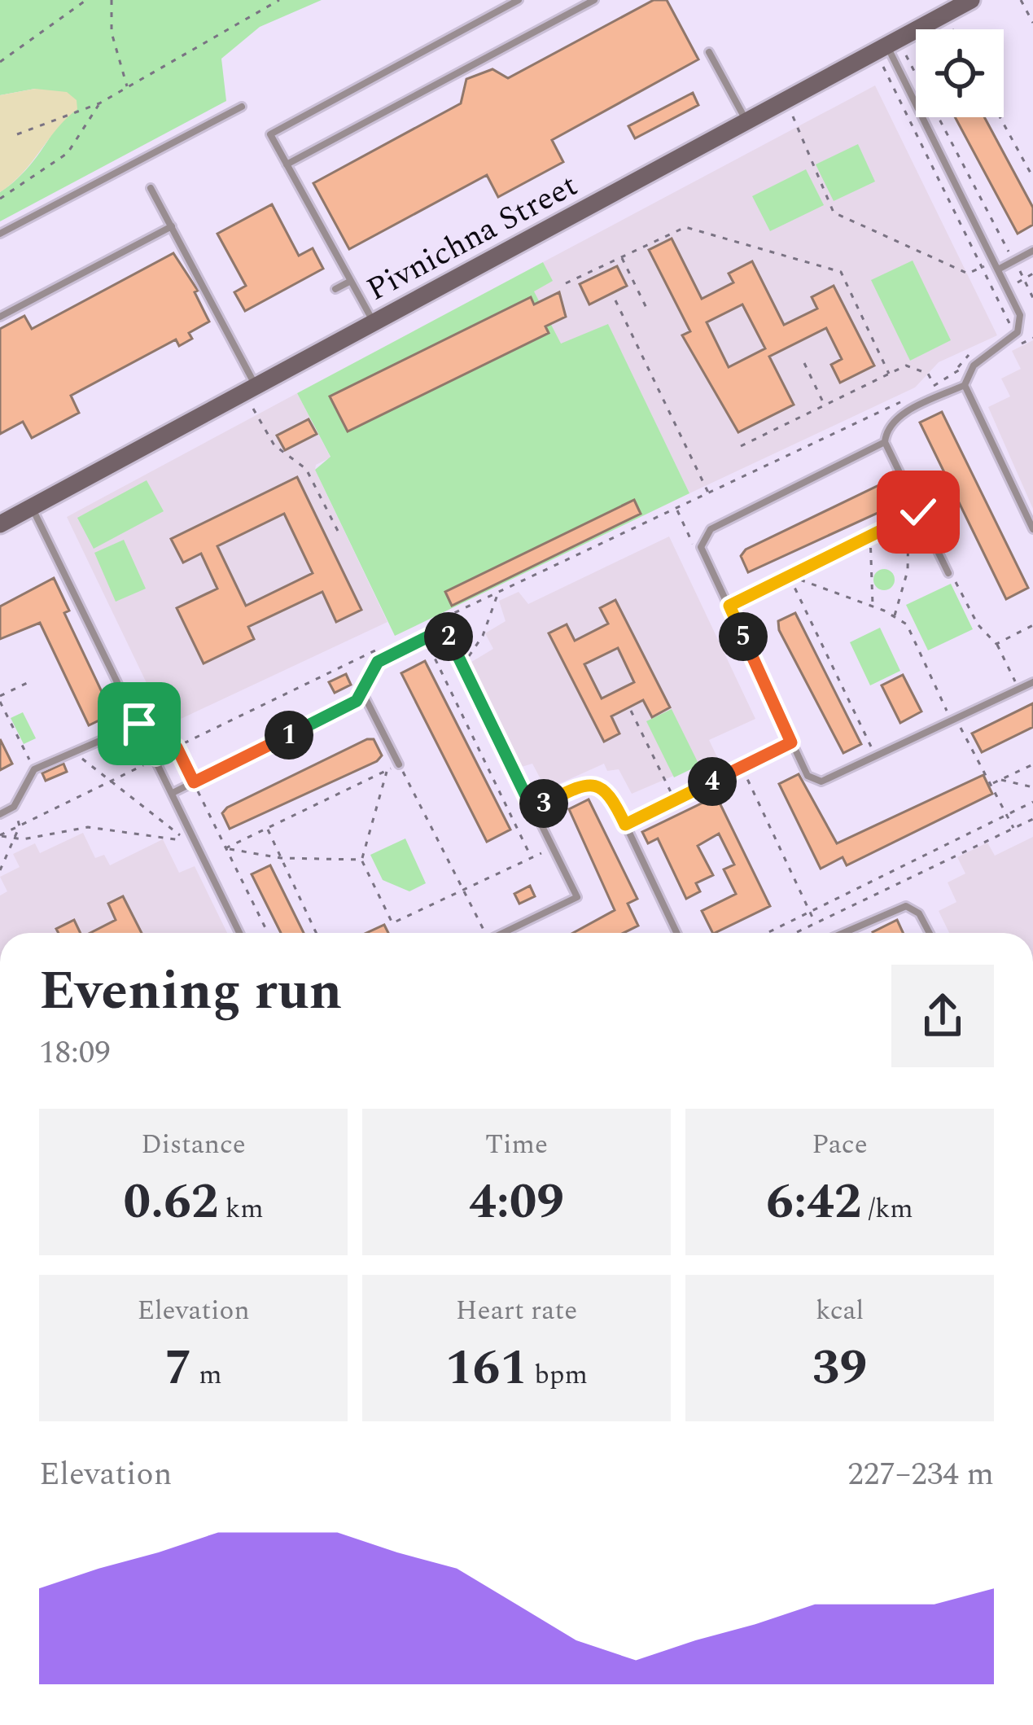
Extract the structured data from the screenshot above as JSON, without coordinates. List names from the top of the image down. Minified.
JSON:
{"streets":{"street":["Pivnichna Street"]},"page":{"pins":["2","5","1","4","3"],"heading":["Evening run","18:09"],"stats":[["Distance","0.62 km"],["Time","4:09"],["Pace","6:42 /km"],["Elevation","7 m"],["Heart rate","161 bpm"],["kcal","39"]],"chart":["Elevation","227–234 m"]}}
